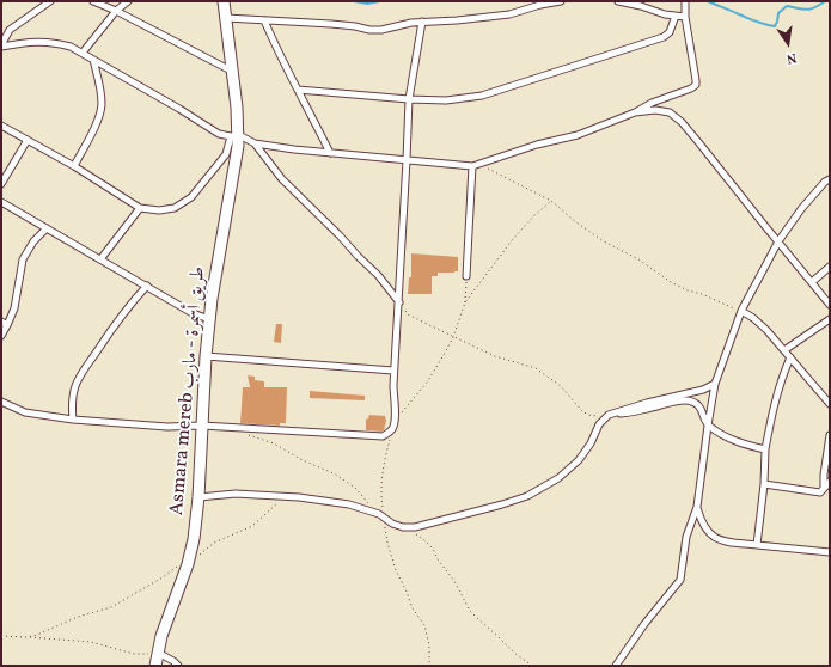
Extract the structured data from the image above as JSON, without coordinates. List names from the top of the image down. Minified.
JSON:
{"streets":{"highway":["Asmara mereb طريق أسمرة - مارب"]},"north":"bottom"}
